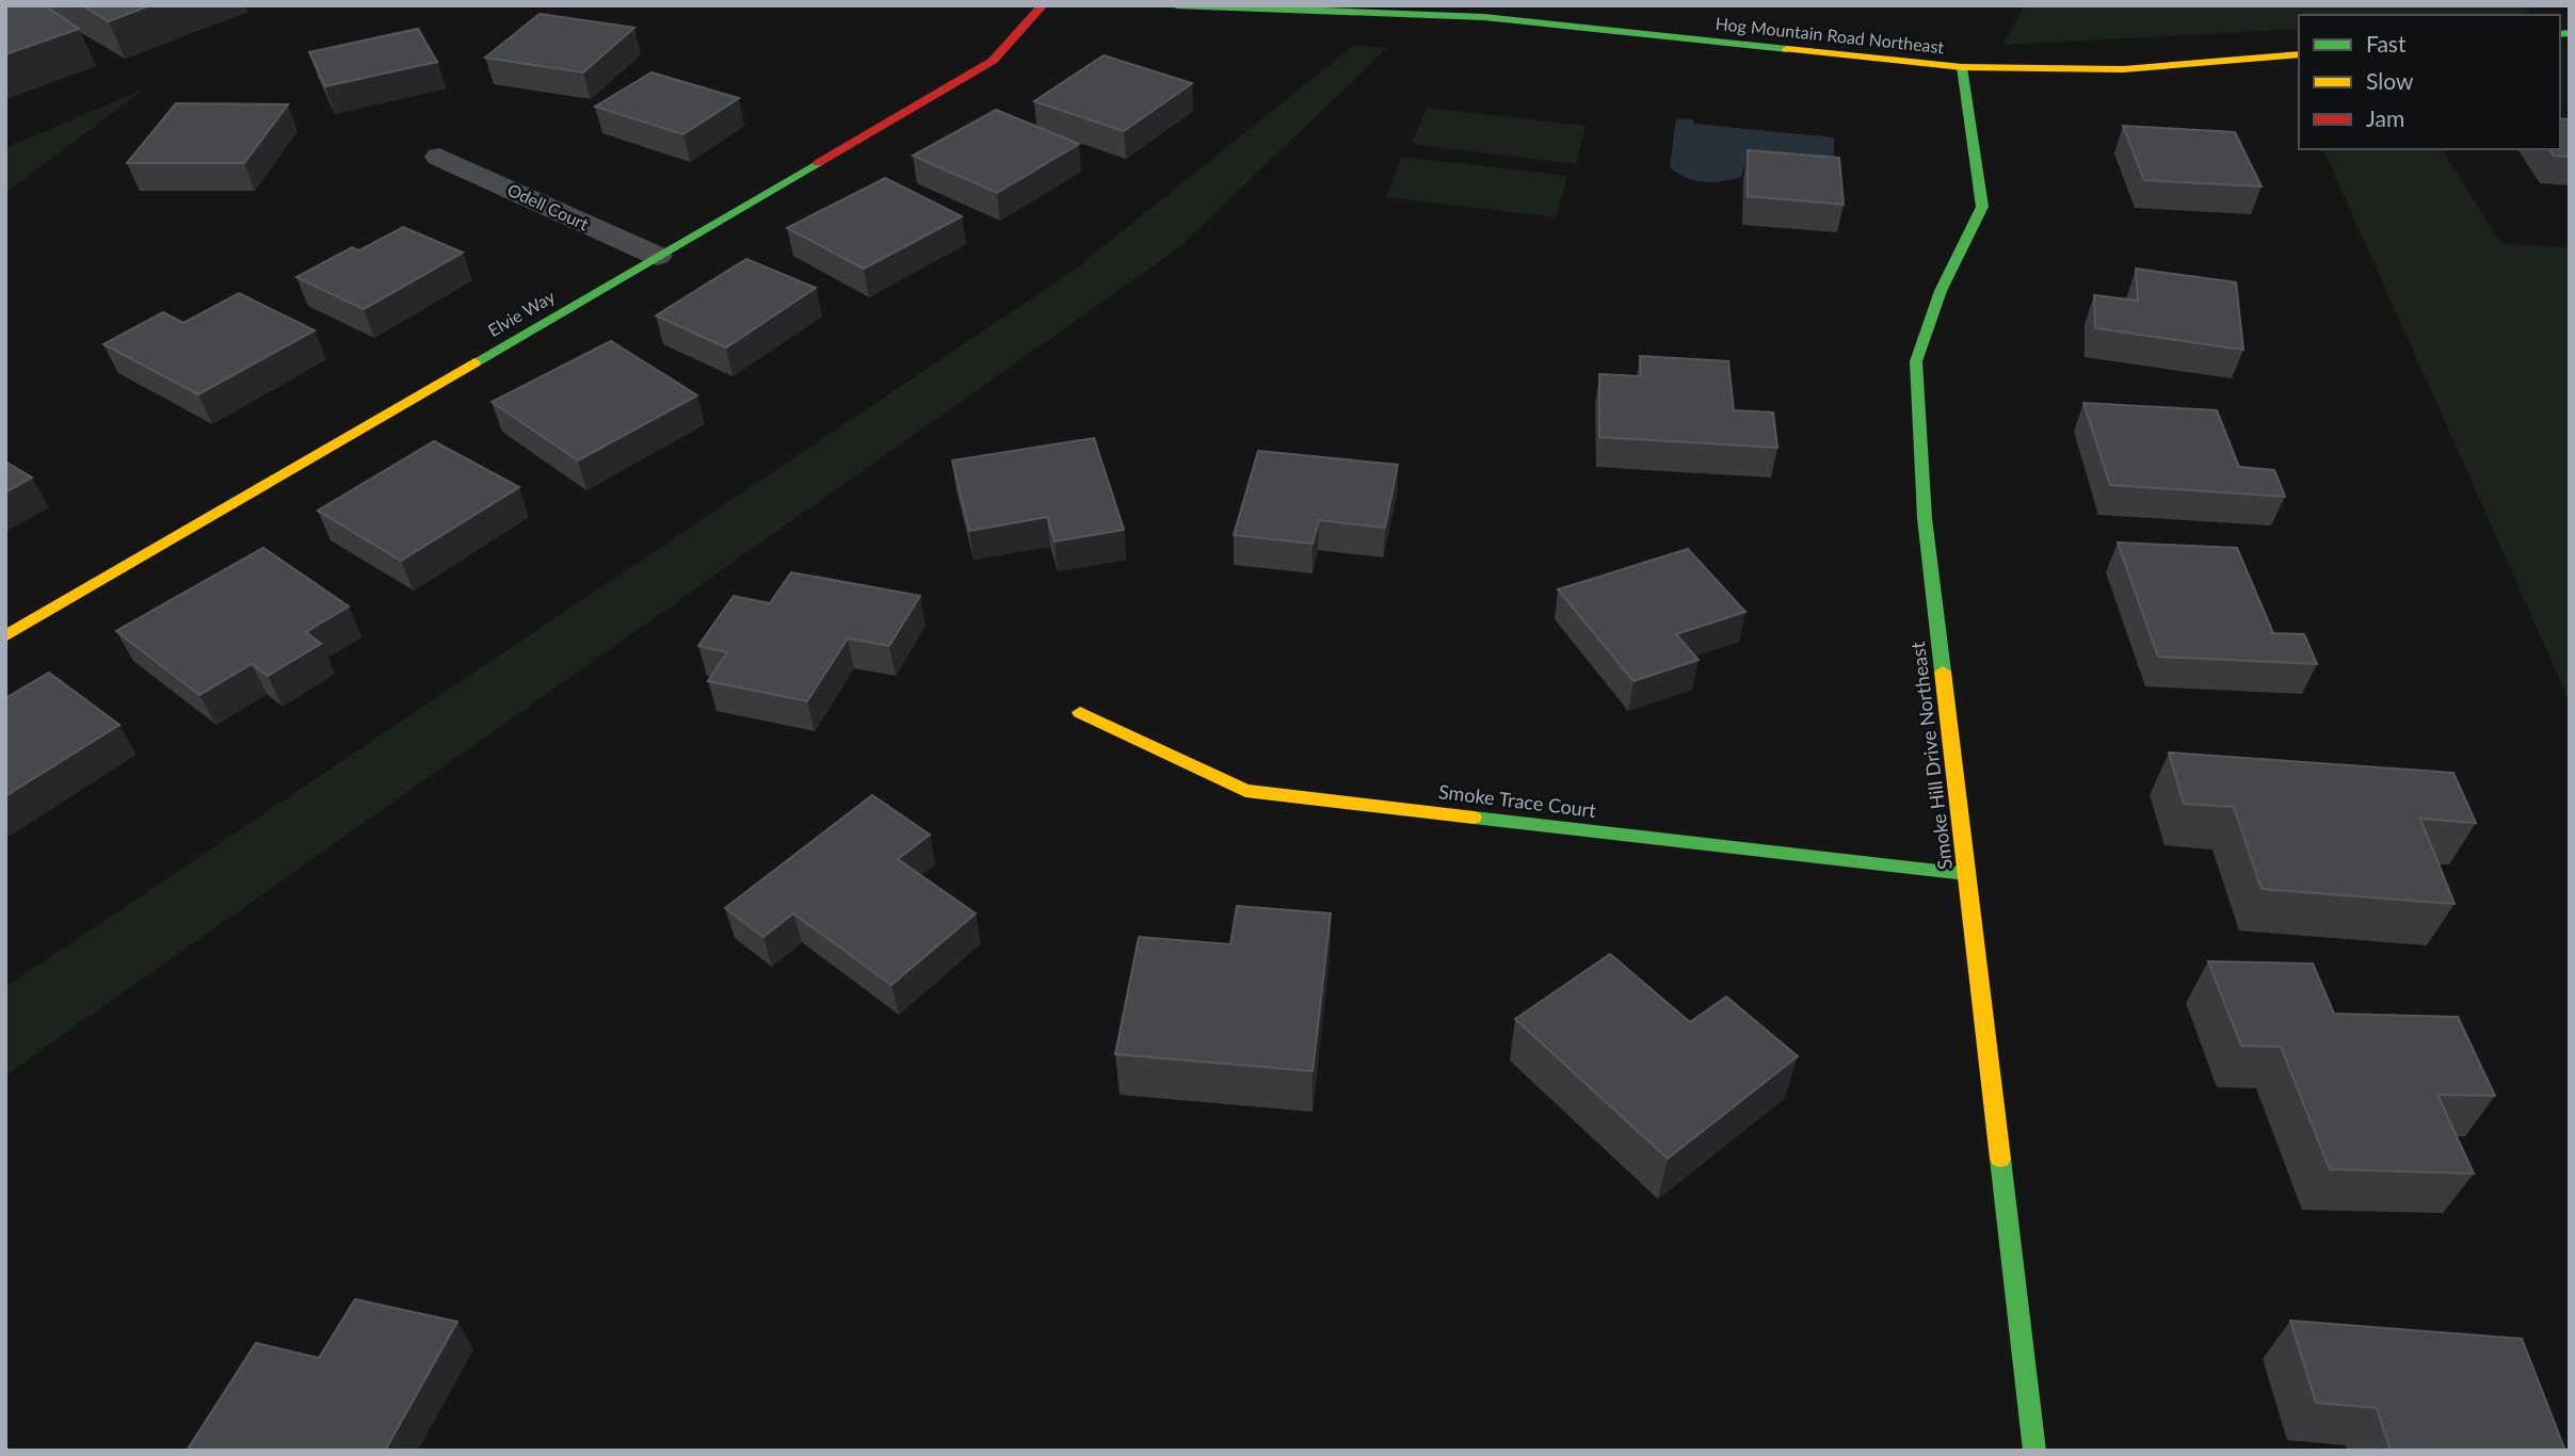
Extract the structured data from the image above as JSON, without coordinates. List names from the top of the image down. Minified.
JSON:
{"streets":{"street":["Hog Mountain Road Northeast","Odell Court","Elvie Way","Smoke Hill Drive Northeast","Smoke Trace Court"]},"crossings":[["Hog Mountain Road Northeast","Smoke Hill Drive Northeast"],["Odell Court","Elvie Way"],["Smoke Hill Drive Northeast","Smoke Trace Court"]],"legend":["Fast","Slow","Jam"]}
